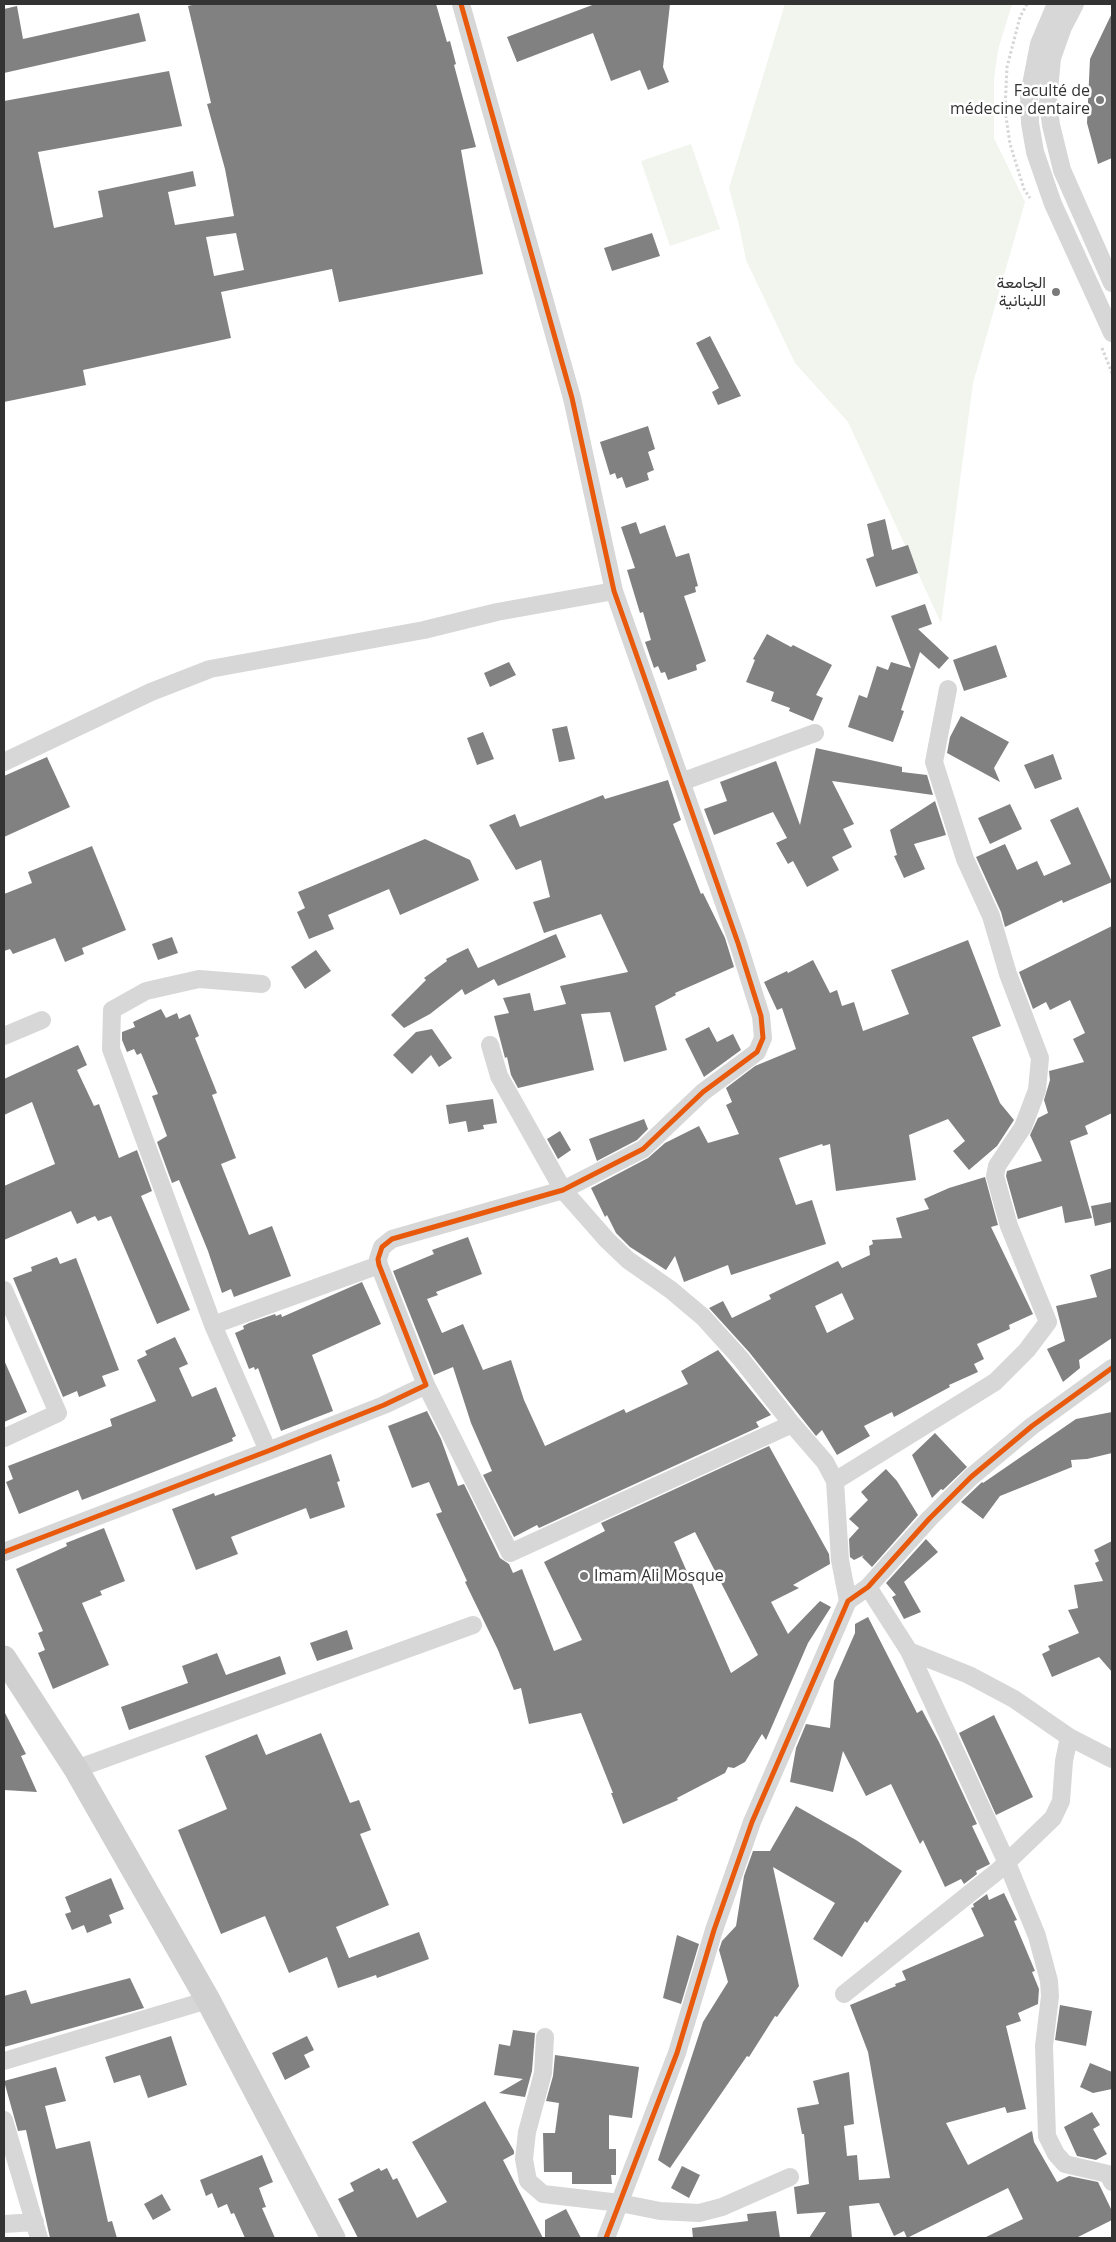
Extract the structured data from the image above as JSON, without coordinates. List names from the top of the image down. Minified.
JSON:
{"places":["Faculté de médecine dentaire","الجامعة اللبنانية","Imam Ali Mosque"]}
